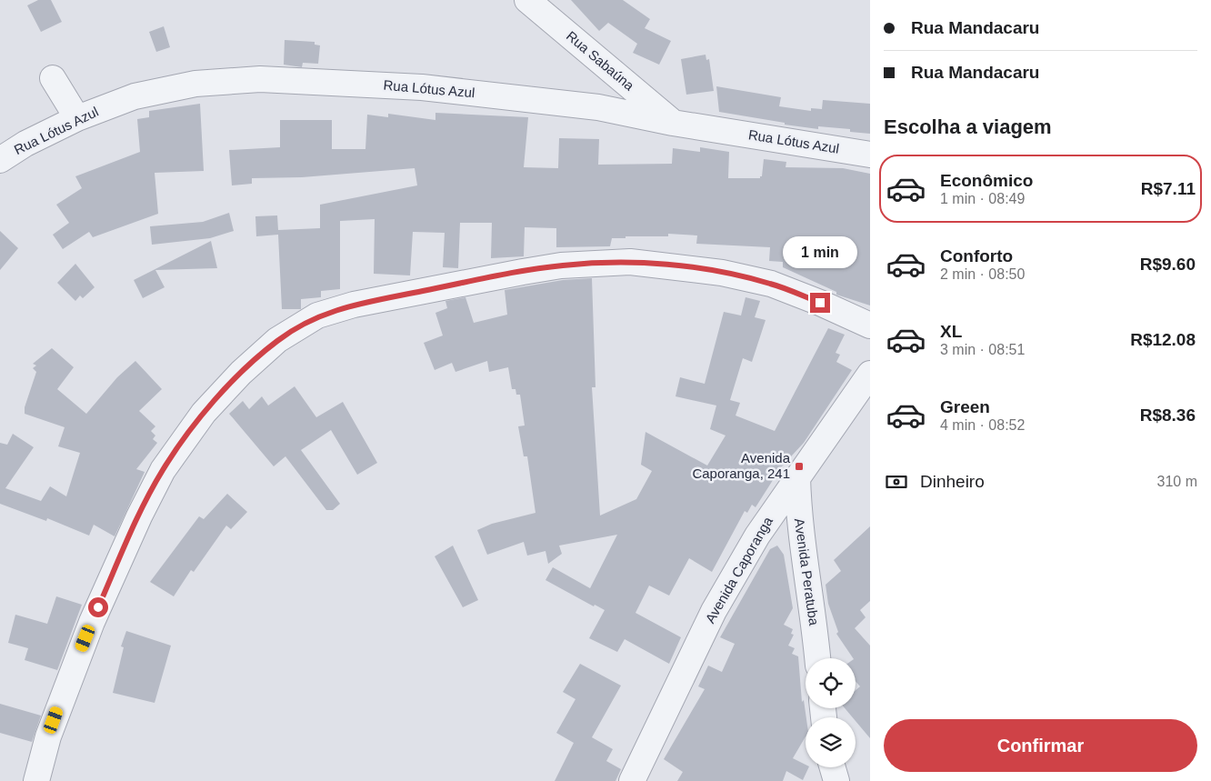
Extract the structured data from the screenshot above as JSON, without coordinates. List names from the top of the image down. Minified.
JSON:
{"streets":{"street":["Rua Sabaúna","Rua Lótus Azul","Avenida Caporanga","Avenida Peratuba"]},"crossings":[["Rua Sabaúna","Rua Lótus Azul"],["Avenida Caporanga","Avenida Peratuba"]],"places":{"transit":["Avenida Caporanga, 241"]},"page":{"banner":["Rua Mandacaru","Rua Mandacaru"],"heading":"Escolha a viagem","list":[{"name":"Econômico","note":"1 min · 08:49","value":"R$7.11"},{"name":"Conforto","note":"2 min · 08:50","value":"R$9.60"},{"name":"XL","note":"3 min · 08:51","value":"R$12.08"},{"name":"Green","note":"4 min · 08:52","value":"R$8.36"}],"bubble":"1 min","pay":["Dinheiro","310 m"],"buttons":"Confirmar"}}
